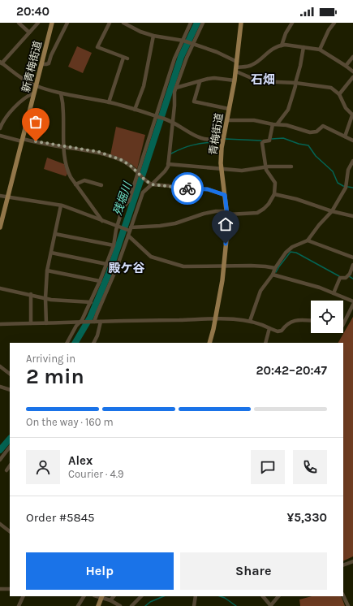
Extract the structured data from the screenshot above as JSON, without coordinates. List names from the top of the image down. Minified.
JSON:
{"streets":{"main road":["新青梅街道","青梅街道"]},"districts":["石畑","殿ケ谷"],"water":["残堀川"],"page":{"status":"20:40","heading":["2 min","Arriving in","20:42–20:47"],"panel":["Alex","Courier · 4.9","Order #5845","¥5,330"],"bar":"On the way · 160 m","buttons":["Help","Share"]}}
